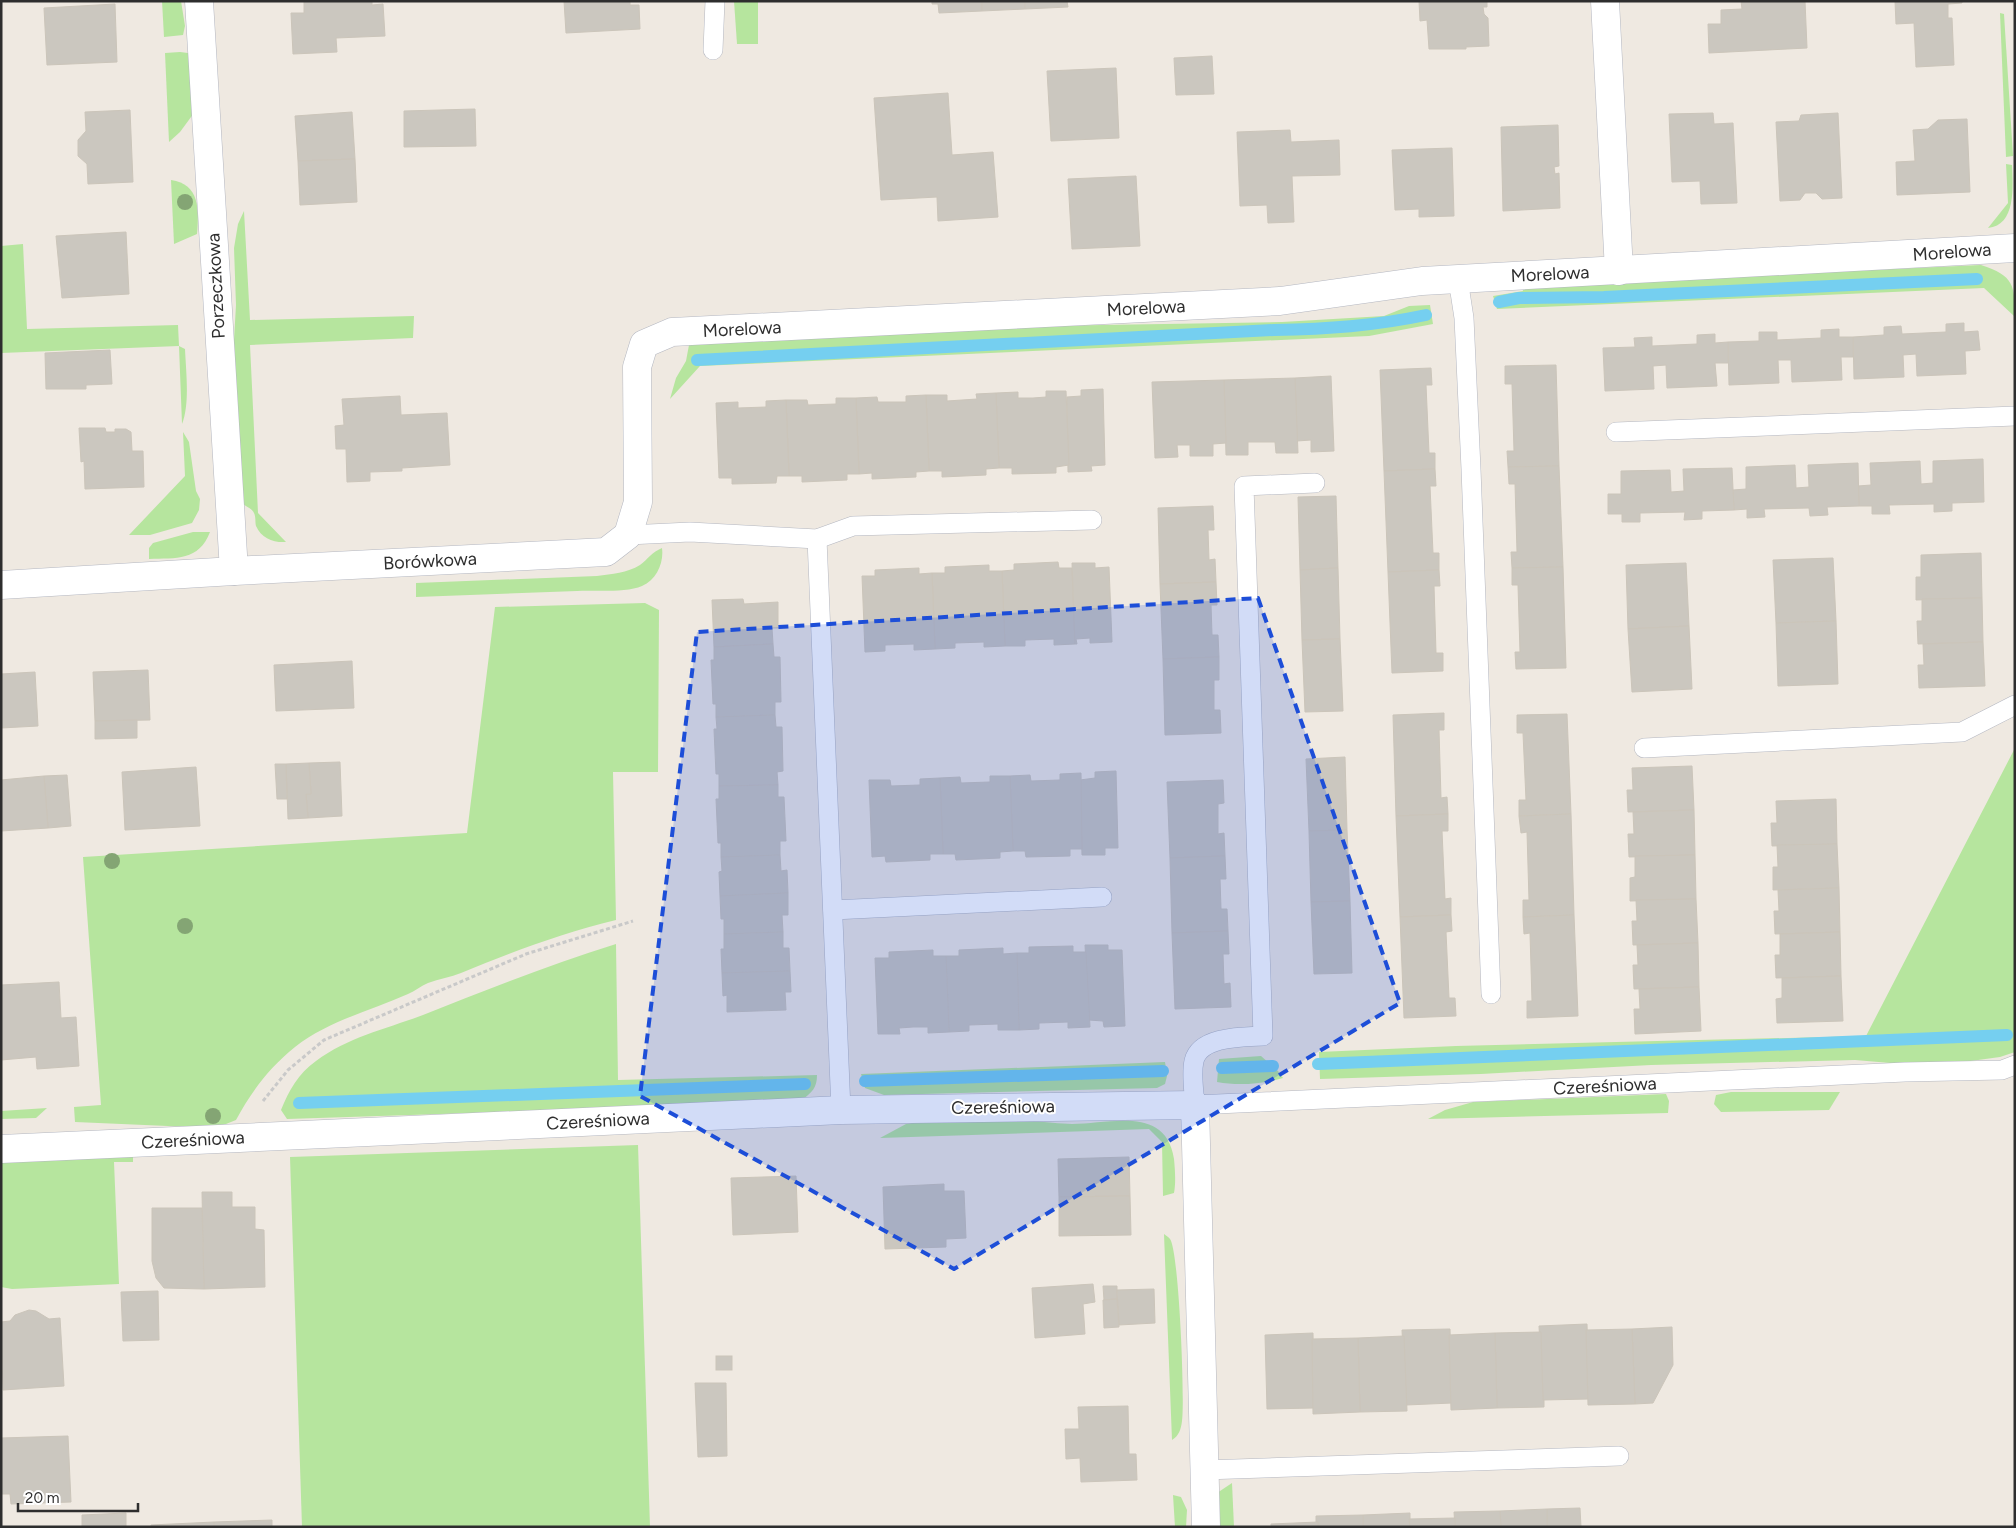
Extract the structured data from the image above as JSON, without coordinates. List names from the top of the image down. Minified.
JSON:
{"streets":{"street":["Morelowa","Porzeczkowa","Borówkowa","Czereśniowa"]},"crossings":[["Morelowa","Borówkowa"],["Porzeczkowa","Borówkowa"]],"scale_bar":"20 m"}
